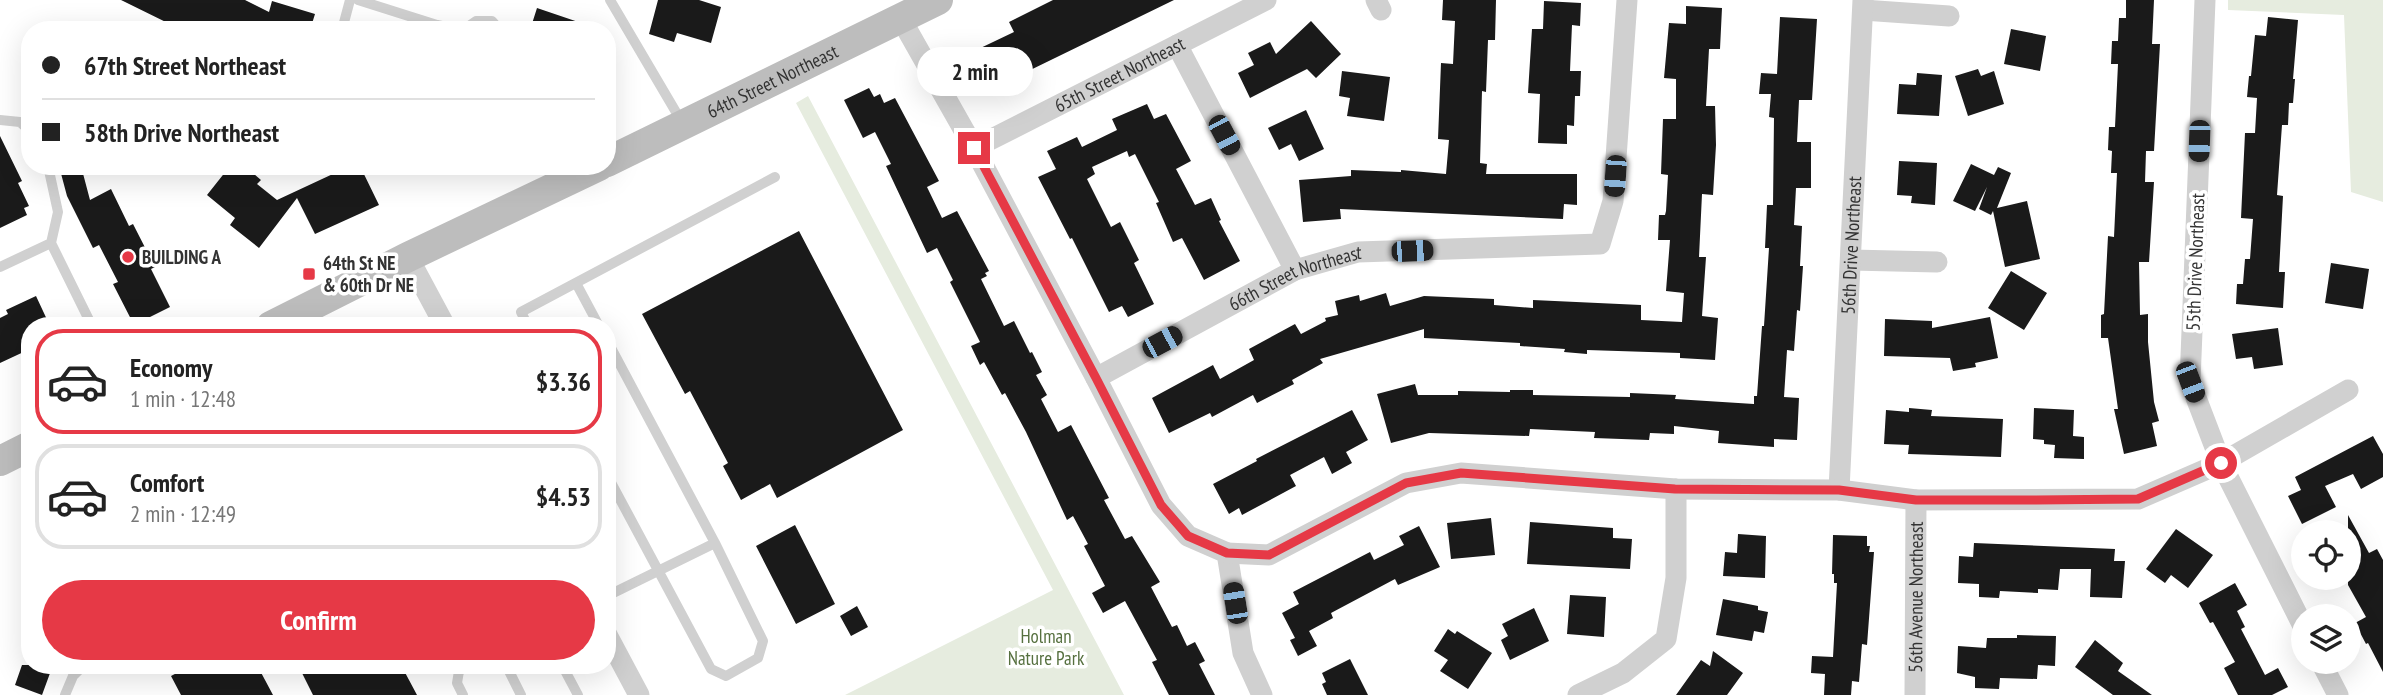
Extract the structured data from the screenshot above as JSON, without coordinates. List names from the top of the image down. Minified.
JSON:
{"streets":{"main road":["64th Street Northeast"],"street":["65th Street Northeast","56th Drive Northeast","55th Drive Northeast","66th Street Northeast","56th Avenue Northeast"]},"parks":["Holman Nature Park"],"places":{"other":["BUILDING A"],"transit":["64th St NE & 60th Dr NE"]},"page":{"banner":["67th Street Northeast","58th Drive Northeast"],"bubble":"2 min","list":[{"name":"Economy","note":"1 min · 12:48","value":"$3.36"},{"name":"Comfort","note":"2 min · 12:49","value":"$4.53"}],"buttons":"Confirm"}}
